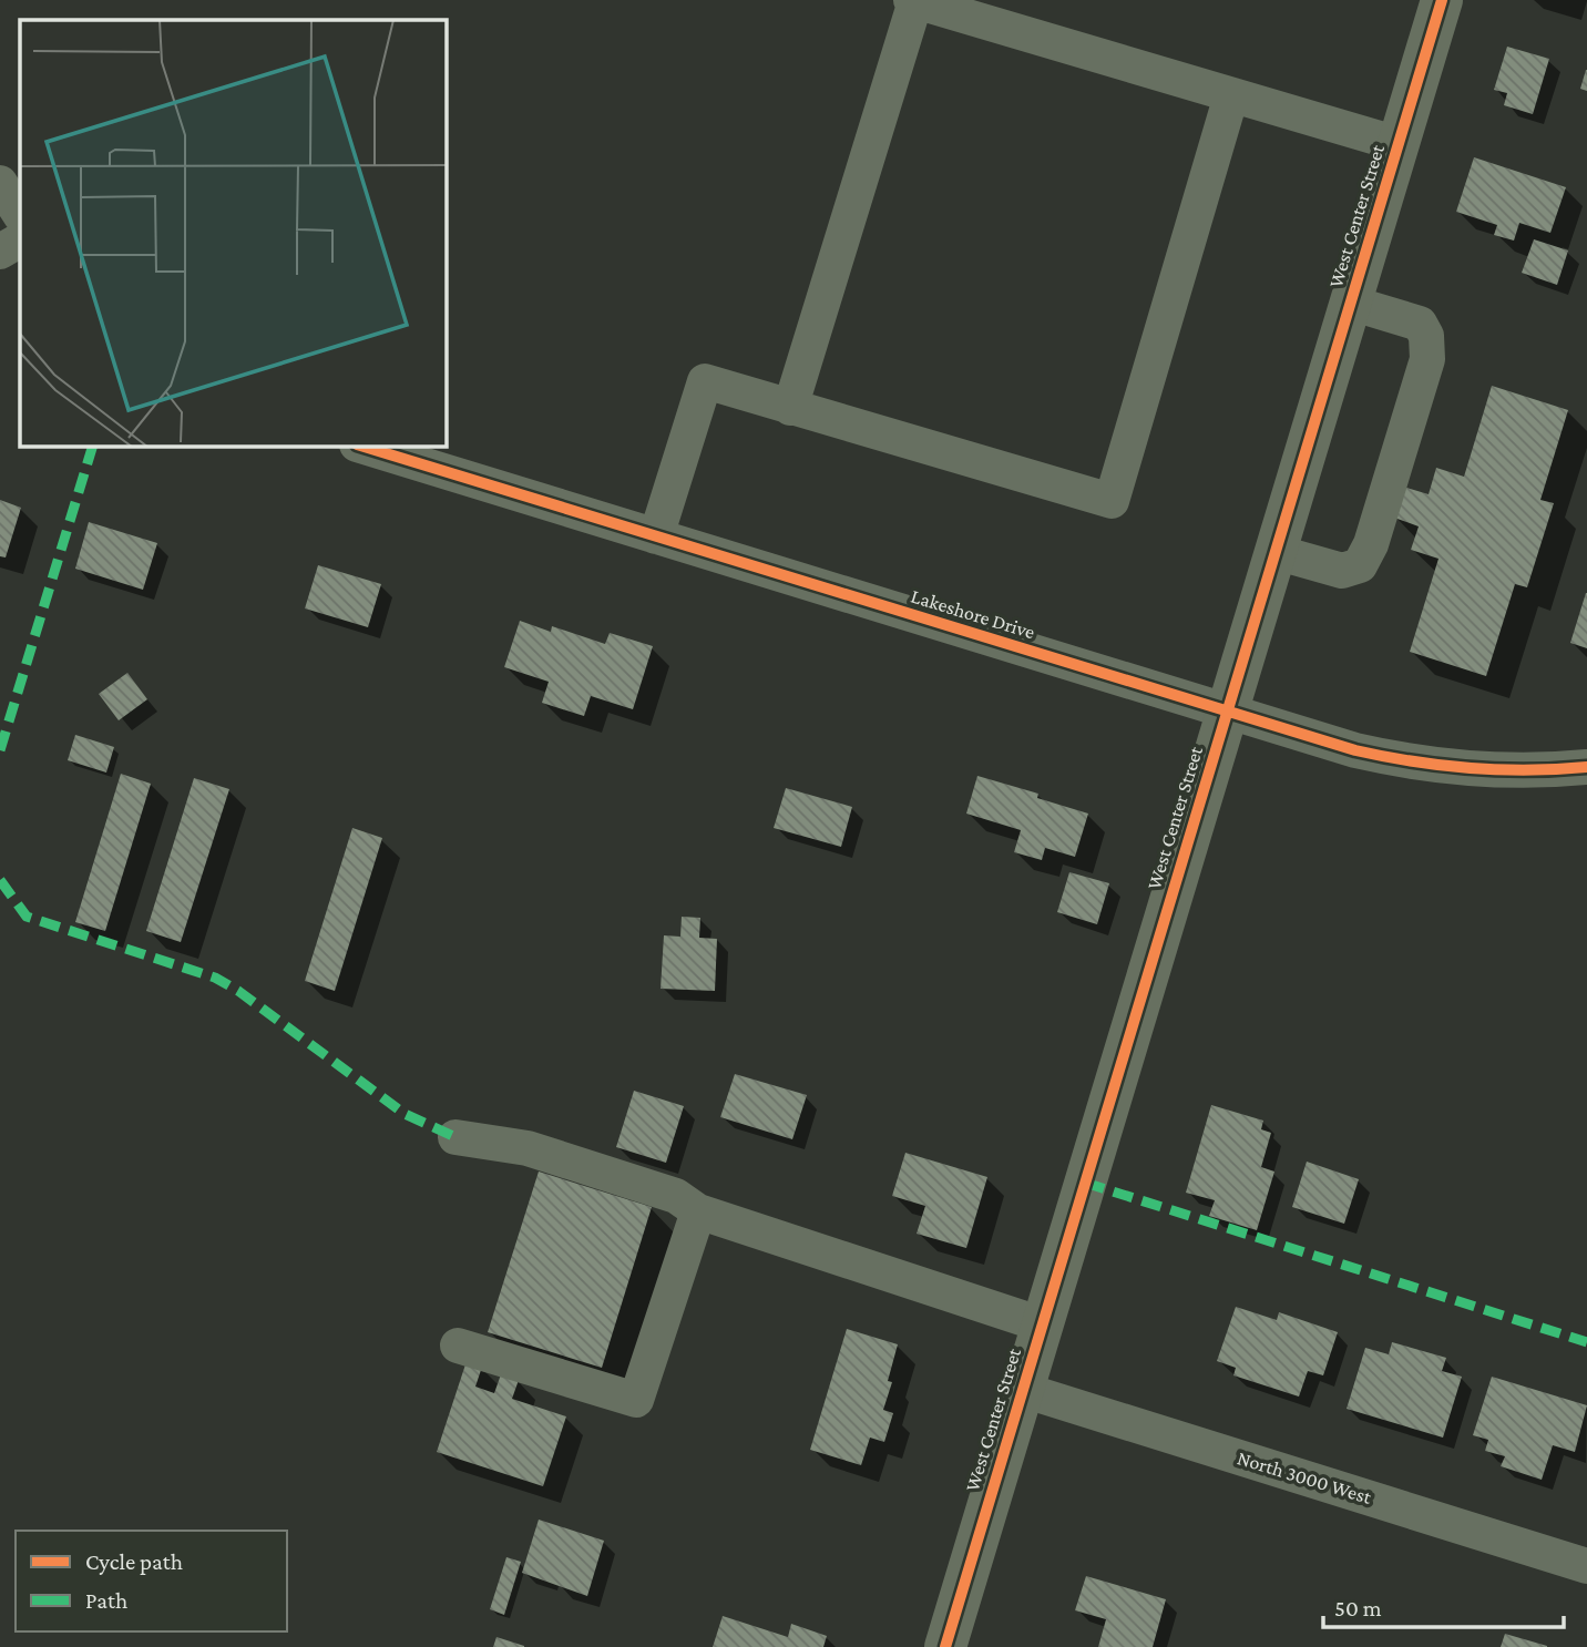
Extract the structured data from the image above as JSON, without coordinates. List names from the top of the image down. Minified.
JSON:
{"streets":{"main road":["West Center Street"],"street":["Lakeshore Drive","North 3000 West"]},"crossings":[["West Center Street","Lakeshore Drive"],["West Center Street","North 3000 West"]],"legend":["Cycle path","Path"],"scale_bar":"50 m"}
